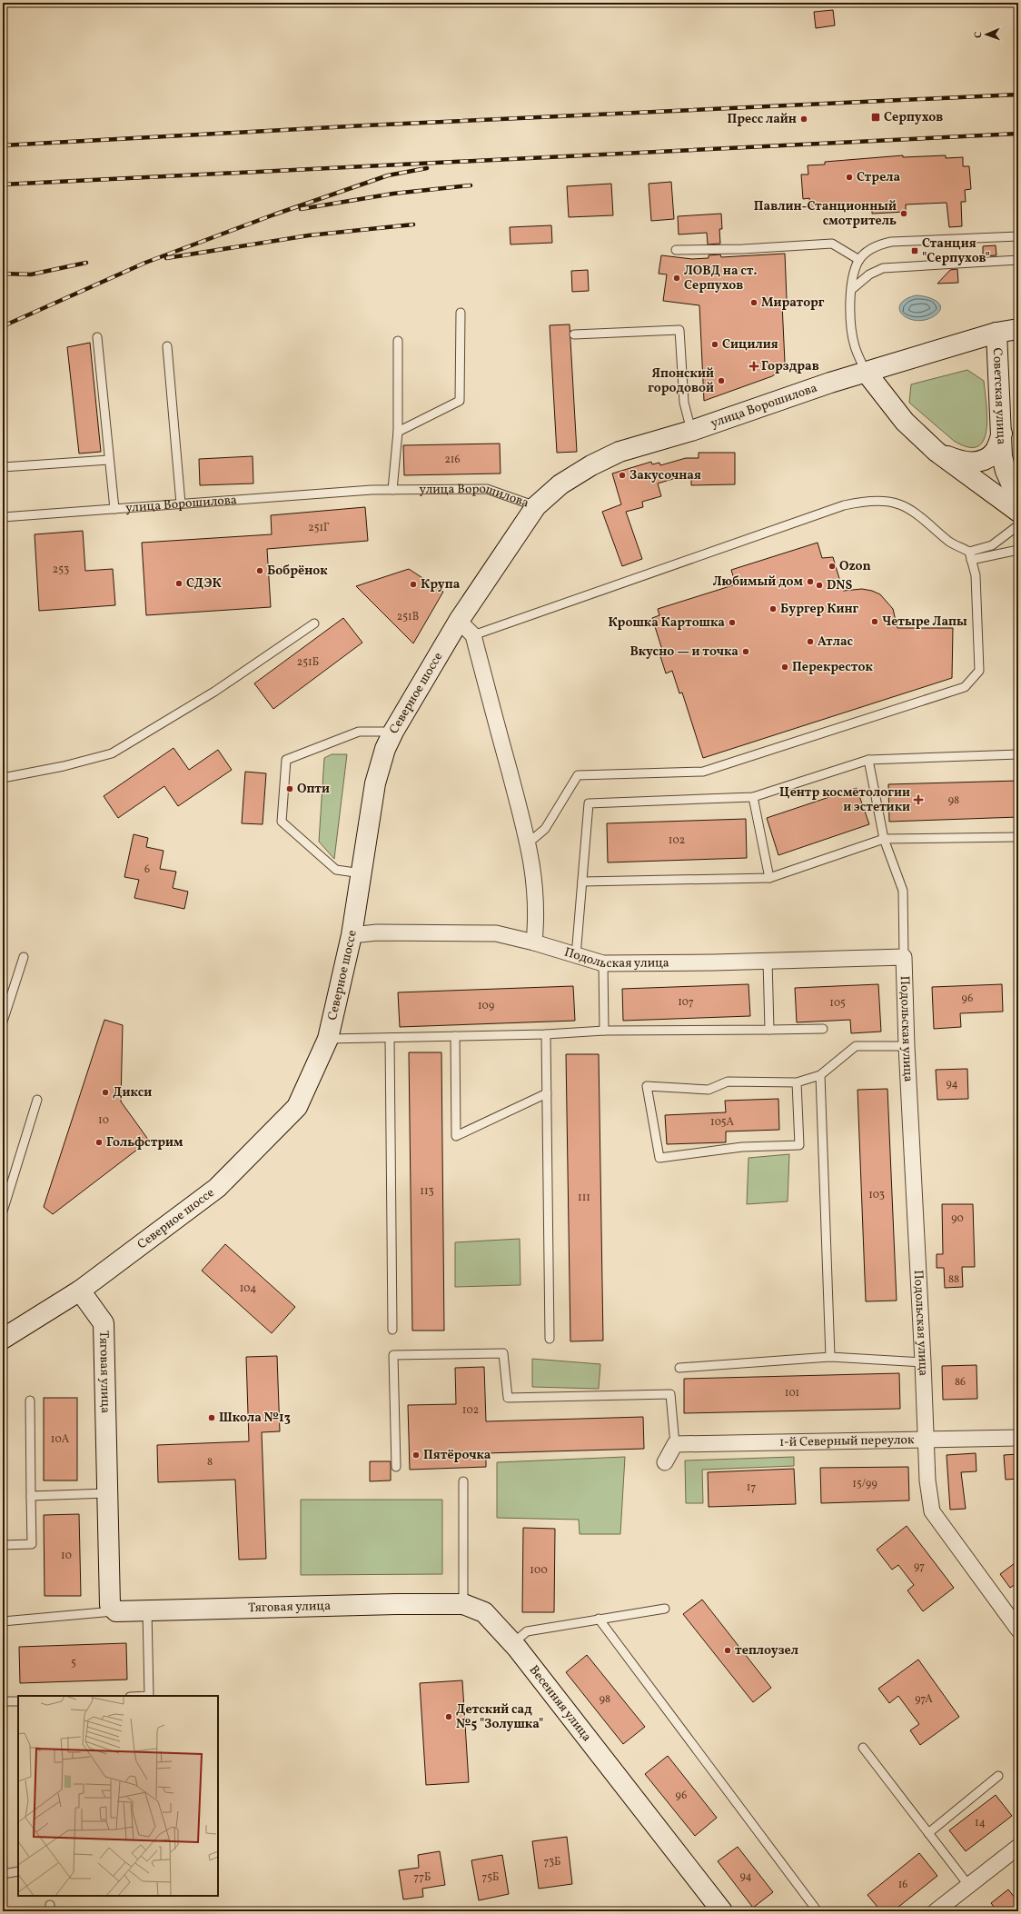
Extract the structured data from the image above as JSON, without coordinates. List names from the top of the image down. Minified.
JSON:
{"streets":{"main road":["Советская улица","улица Ворошилова","Северное шоссе","Тяговая улица","Весенняя улица"],"street":["Подольская улица","1-й Северный переулок"]},"crossings":[["Советская улица","улица Ворошилова"],["улица Ворошилова","Северное шоссе"],["Северное шоссе","Подольская улица"],["Северное шоссе","Тяговая улица"],["Подольская улица","1-й Северный переулок"],["Тяговая улица","Весенняя улица"]],"places":{"transit":["Серпухов","Станция \"Серпухов\""],"other":["Пресс лайн","Стрела","Павлин-Станционный смотритель","ЛОВД на ст. Серпухов","Мираторг","Сицилия","Японский городовой","Закусочная","Ozon","Бобрёнок","Любимый дом","СДЭК","Крупа","DNS","Бургер Кинг","Четыре Лапы","Крошка Картошка","Атлас","Вкусно — и точка","Перекресток","Опти","Дикси","Гольфстрим","Школа №13","Пятёрочка","теплоузел","Детский сад №5 \"Золушка\""],"health":["Горздрав","Центр косметологии и эстетики"]},"house_numbers":["216","251Г","253","251В","251Б","98","102","6","96","107","105","109","94","10","105А","113","103","111","90","88","104","86","101","102","10А","8","15/99","17","10","97","100","5","98","97А","96","14","73Б","94","77Б","75Б","16"],"north":"left"}
